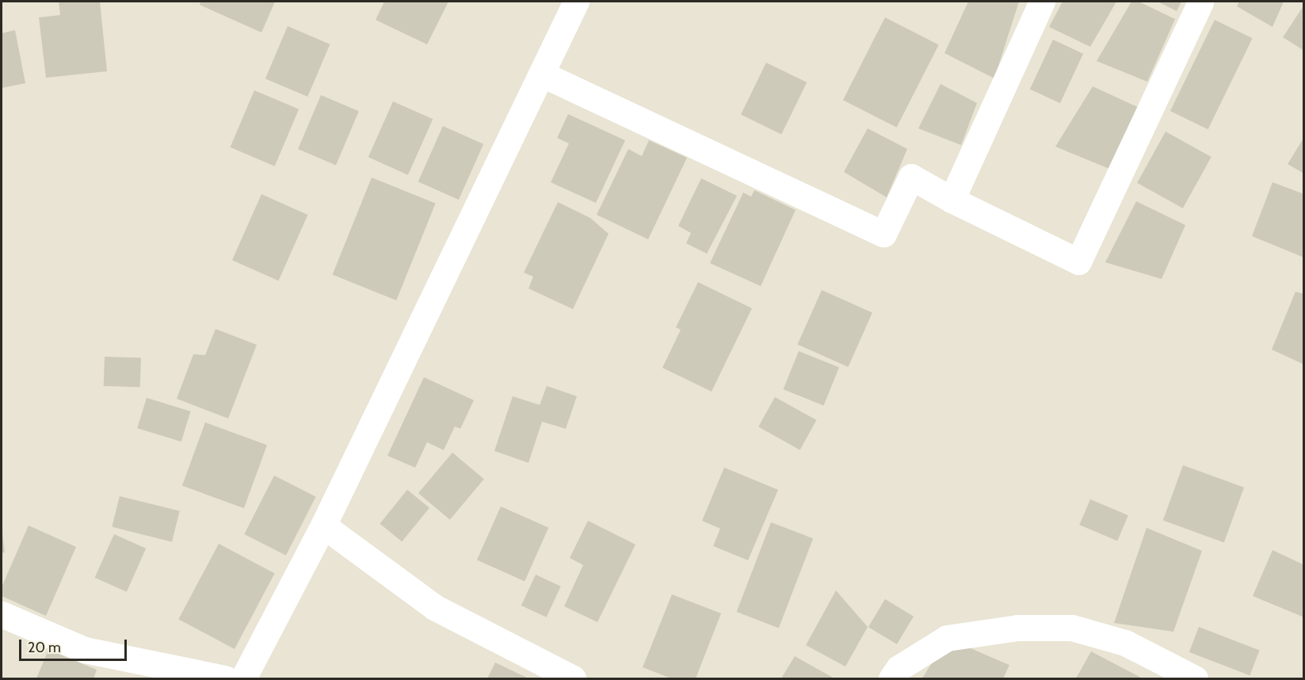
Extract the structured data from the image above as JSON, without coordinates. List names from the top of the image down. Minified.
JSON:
{"scale_bar":"20 m"}
